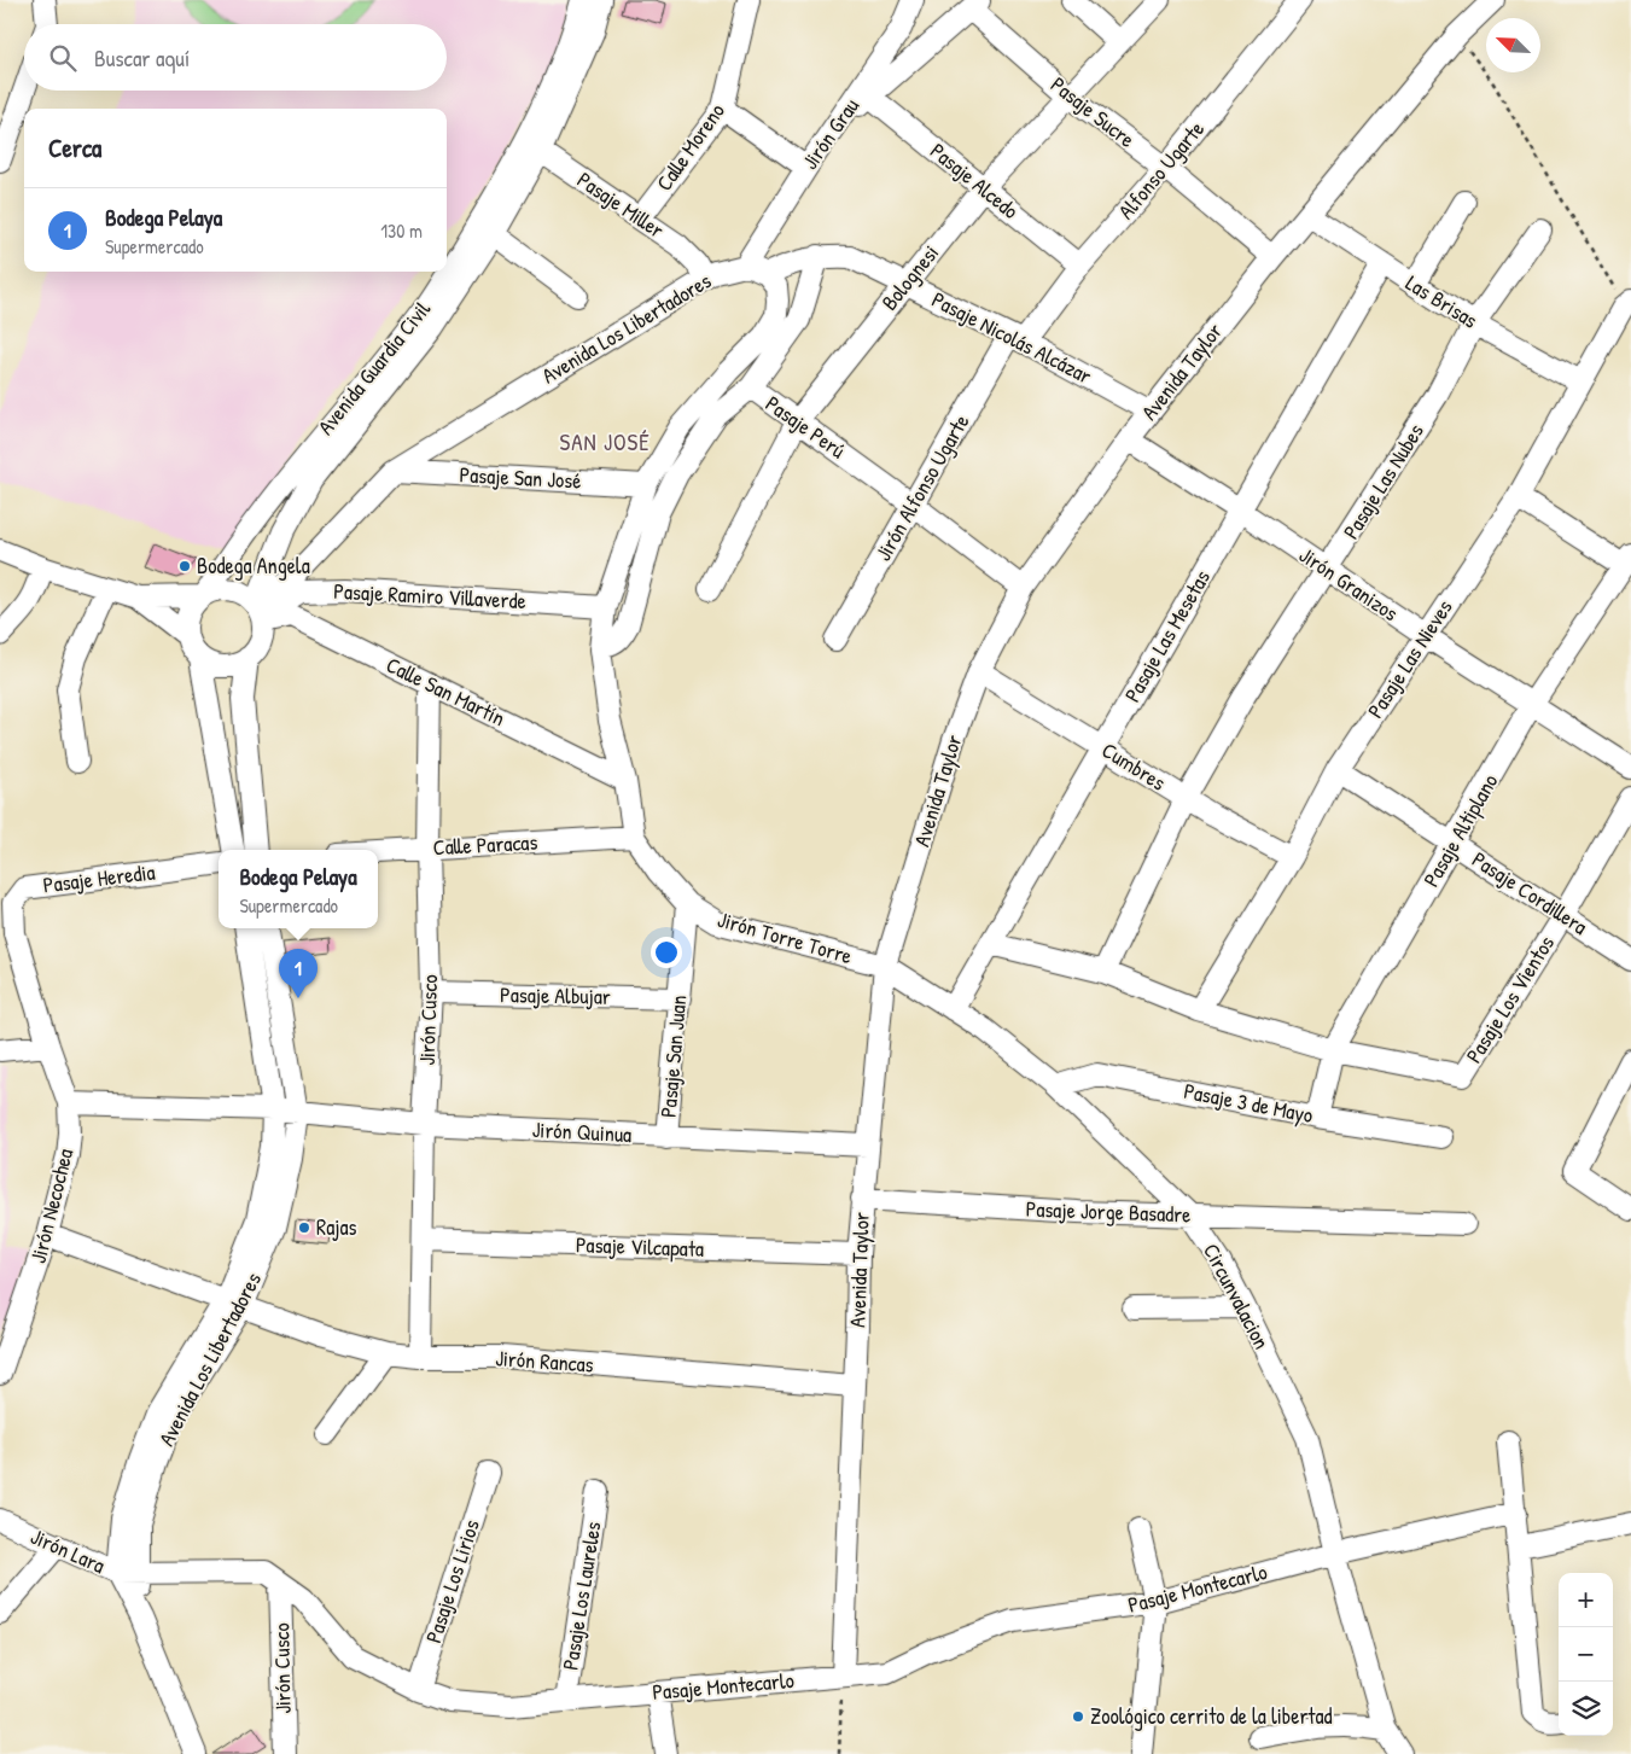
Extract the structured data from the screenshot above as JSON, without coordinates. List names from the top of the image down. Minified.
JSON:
{"streets":{"street":["Pasaje Sucre","Jirón Grau","Calle Moreno","Alfonso Ugarte","Pasaje Alcedo","Pasaje Miller","Bolognesi","Las Brisas","Avenida Los Libertadores","Pasaje Nicolás Alcázar","Avenida Guardia Civil","Avenida Taylor","Pasaje Perú","Pasaje San José","Pasaje Las Nubes","Jirón Alfonso Ugarte","Jirón Granizos","Pasaje Ramiro Villaverde","Pasaje Las Mesetas","Pasaje Las Nieves","Calle San Martín","Cumbres","Pasaje Altiplano","Calle Paracas","Pasaje Heredia","Pasaje Cordillera","Jirón Torre Torre","Pasaje Albujar","Pasaje Los Vientos","Jirón Cusco","Pasaje San Juan","Pasaje 3 de Mayo","Jirón Quinua","Jirón Necochea","Pasaje Jorge Basadre","Pasaje Vilcapata","Circunvalacion","Jirón Rancas","Jirón Lara","Pasaje Los Lirios","Pasaje Montecarlo","Pasaje Los Laureles"]},"crossings":[["Pasaje Sucre","Alfonso Ugarte"],["Pasaje Sucre","Bolognesi"],["Pasaje Sucre","Avenida Taylor"],["Jirón Grau","Avenida Los Libertadores"],["Calle Moreno","Pasaje Miller"],["Alfonso Ugarte","Pasaje Alcedo"],["Alfonso Ugarte","Pasaje Nicolás Alcázar"],["Alfonso Ugarte","Jirón Alfonso Ugarte"],["Pasaje Alcedo","Bolognesi"],["Pasaje Miller","Avenida Los Libertadores"],["Pasaje Miller","Avenida Guardia Civil"],["Bolognesi","Pasaje Nicolás Alcázar"],["Bolognesi","Pasaje Perú"],["Las Brisas","Avenida Taylor"],["Las Brisas","Pasaje Las Nubes"],["Las Brisas","Pasaje Las Mesetas"],["Las Brisas","Pasaje Las Nieves"],["Avenida Los Libertadores","Avenida Guardia Civil"],["Avenida Los Libertadores","Pasaje San José"],["Avenida Los Libertadores","Pasaje Ramiro Villaverde"],["Avenida Los Libertadores","Calle San Martín"],["Avenida Los Libertadores","Jirón Quinua"],["Avenida Los Libertadores","Jirón Rancas"],["Avenida Los Libertadores","Jirón Lara"],["Avenida Los Libertadores","Pasaje Montecarlo"],["Pasaje Nicolás Alcázar","Avenida Taylor"],["Pasaje Nicolás Alcázar","Jirón Alfonso Ugarte"],["Avenida Guardia Civil","Pasaje Ramiro Villaverde"],["Avenida Guardia Civil","Calle San Martín"],["Avenida Taylor","Pasaje Perú"],["Avenida Taylor","Jirón Granizos"],["Avenida Taylor","Cumbres"],["Avenida Taylor","Jirón Torre Torre"],["Avenida Taylor","Jirón Quinua"],["Avenida Taylor","Pasaje Jorge Basadre"],["Avenida Taylor","Pasaje Vilcapata"],["Avenida Taylor","Circunvalacion"],["Avenida Taylor","Jirón Rancas"],["Avenida Taylor","Pasaje Montecarlo"],["Pasaje Perú","Jirón Alfonso Ugarte"],["Pasaje Las Nubes","Jirón Granizos"],["Pasaje Las Nubes","Cumbres"],["Jirón Granizos","Pasaje Las Mesetas"],["Jirón Granizos","Pasaje Las Nieves"],["Jirón Granizos","Pasaje Altiplano"],["Pasaje Ramiro Villaverde","Calle San Martín"],["Pasaje Las Mesetas","Cumbres"],["Pasaje Las Mesetas","Circunvalacion"],["Pasaje Las Nieves","Cumbres"],["Pasaje Las Nieves","Pasaje Cordillera"],["Calle San Martín","Jirón Cusco"],["Pasaje Altiplano","Pasaje Cordillera"],["Pasaje Altiplano","Pasaje Los Vientos"],["Pasaje Altiplano","Pasaje 3 de Mayo"],["Calle Paracas","Jirón Cusco"],["Pasaje Heredia","Jirón Necochea"],["Pasaje Cordillera","Pasaje Los Vientos"],["Jirón Torre Torre","Pasaje San Juan"],["Jirón Torre Torre","Circunvalacion"],["Pasaje Albujar","Jirón Cusco"],["Pasaje Albujar","Pasaje San Juan"],["Jirón Cusco","Jirón Quinua"],["Jirón Cusco","Pasaje Vilcapata"],["Jirón Cusco","Jirón Rancas"],["Jirón Cusco","Pasaje Montecarlo"],["Pasaje San Juan","Jirón Quinua"],["Pasaje 3 de Mayo","Circunvalacion"],["Jirón Necochea","Jirón Rancas"],["Pasaje Jorge Basadre","Circunvalacion"],["Circunvalacion","Pasaje Montecarlo"],["Jirón Lara","Pasaje Montecarlo"],["Pasaje Los Lirios","Pasaje Montecarlo"],["Pasaje Montecarlo","Pasaje Los Laureles"]],"districts":["SAN JOSÉ"],"places":["Bodega Angela","Rajas","Zoológico cerrito de la libertad"],"north":"top left","page":{"search":"Buscar aquí","heading":"Cerca","list":[{"mark":"1","name":"Bodega Pelaya","note":"Supermercado","value":"130 m"}],"popup":["Bodega Pelaya","Supermercado"],"pins":"1","map_buttons":["+","−"]}}
